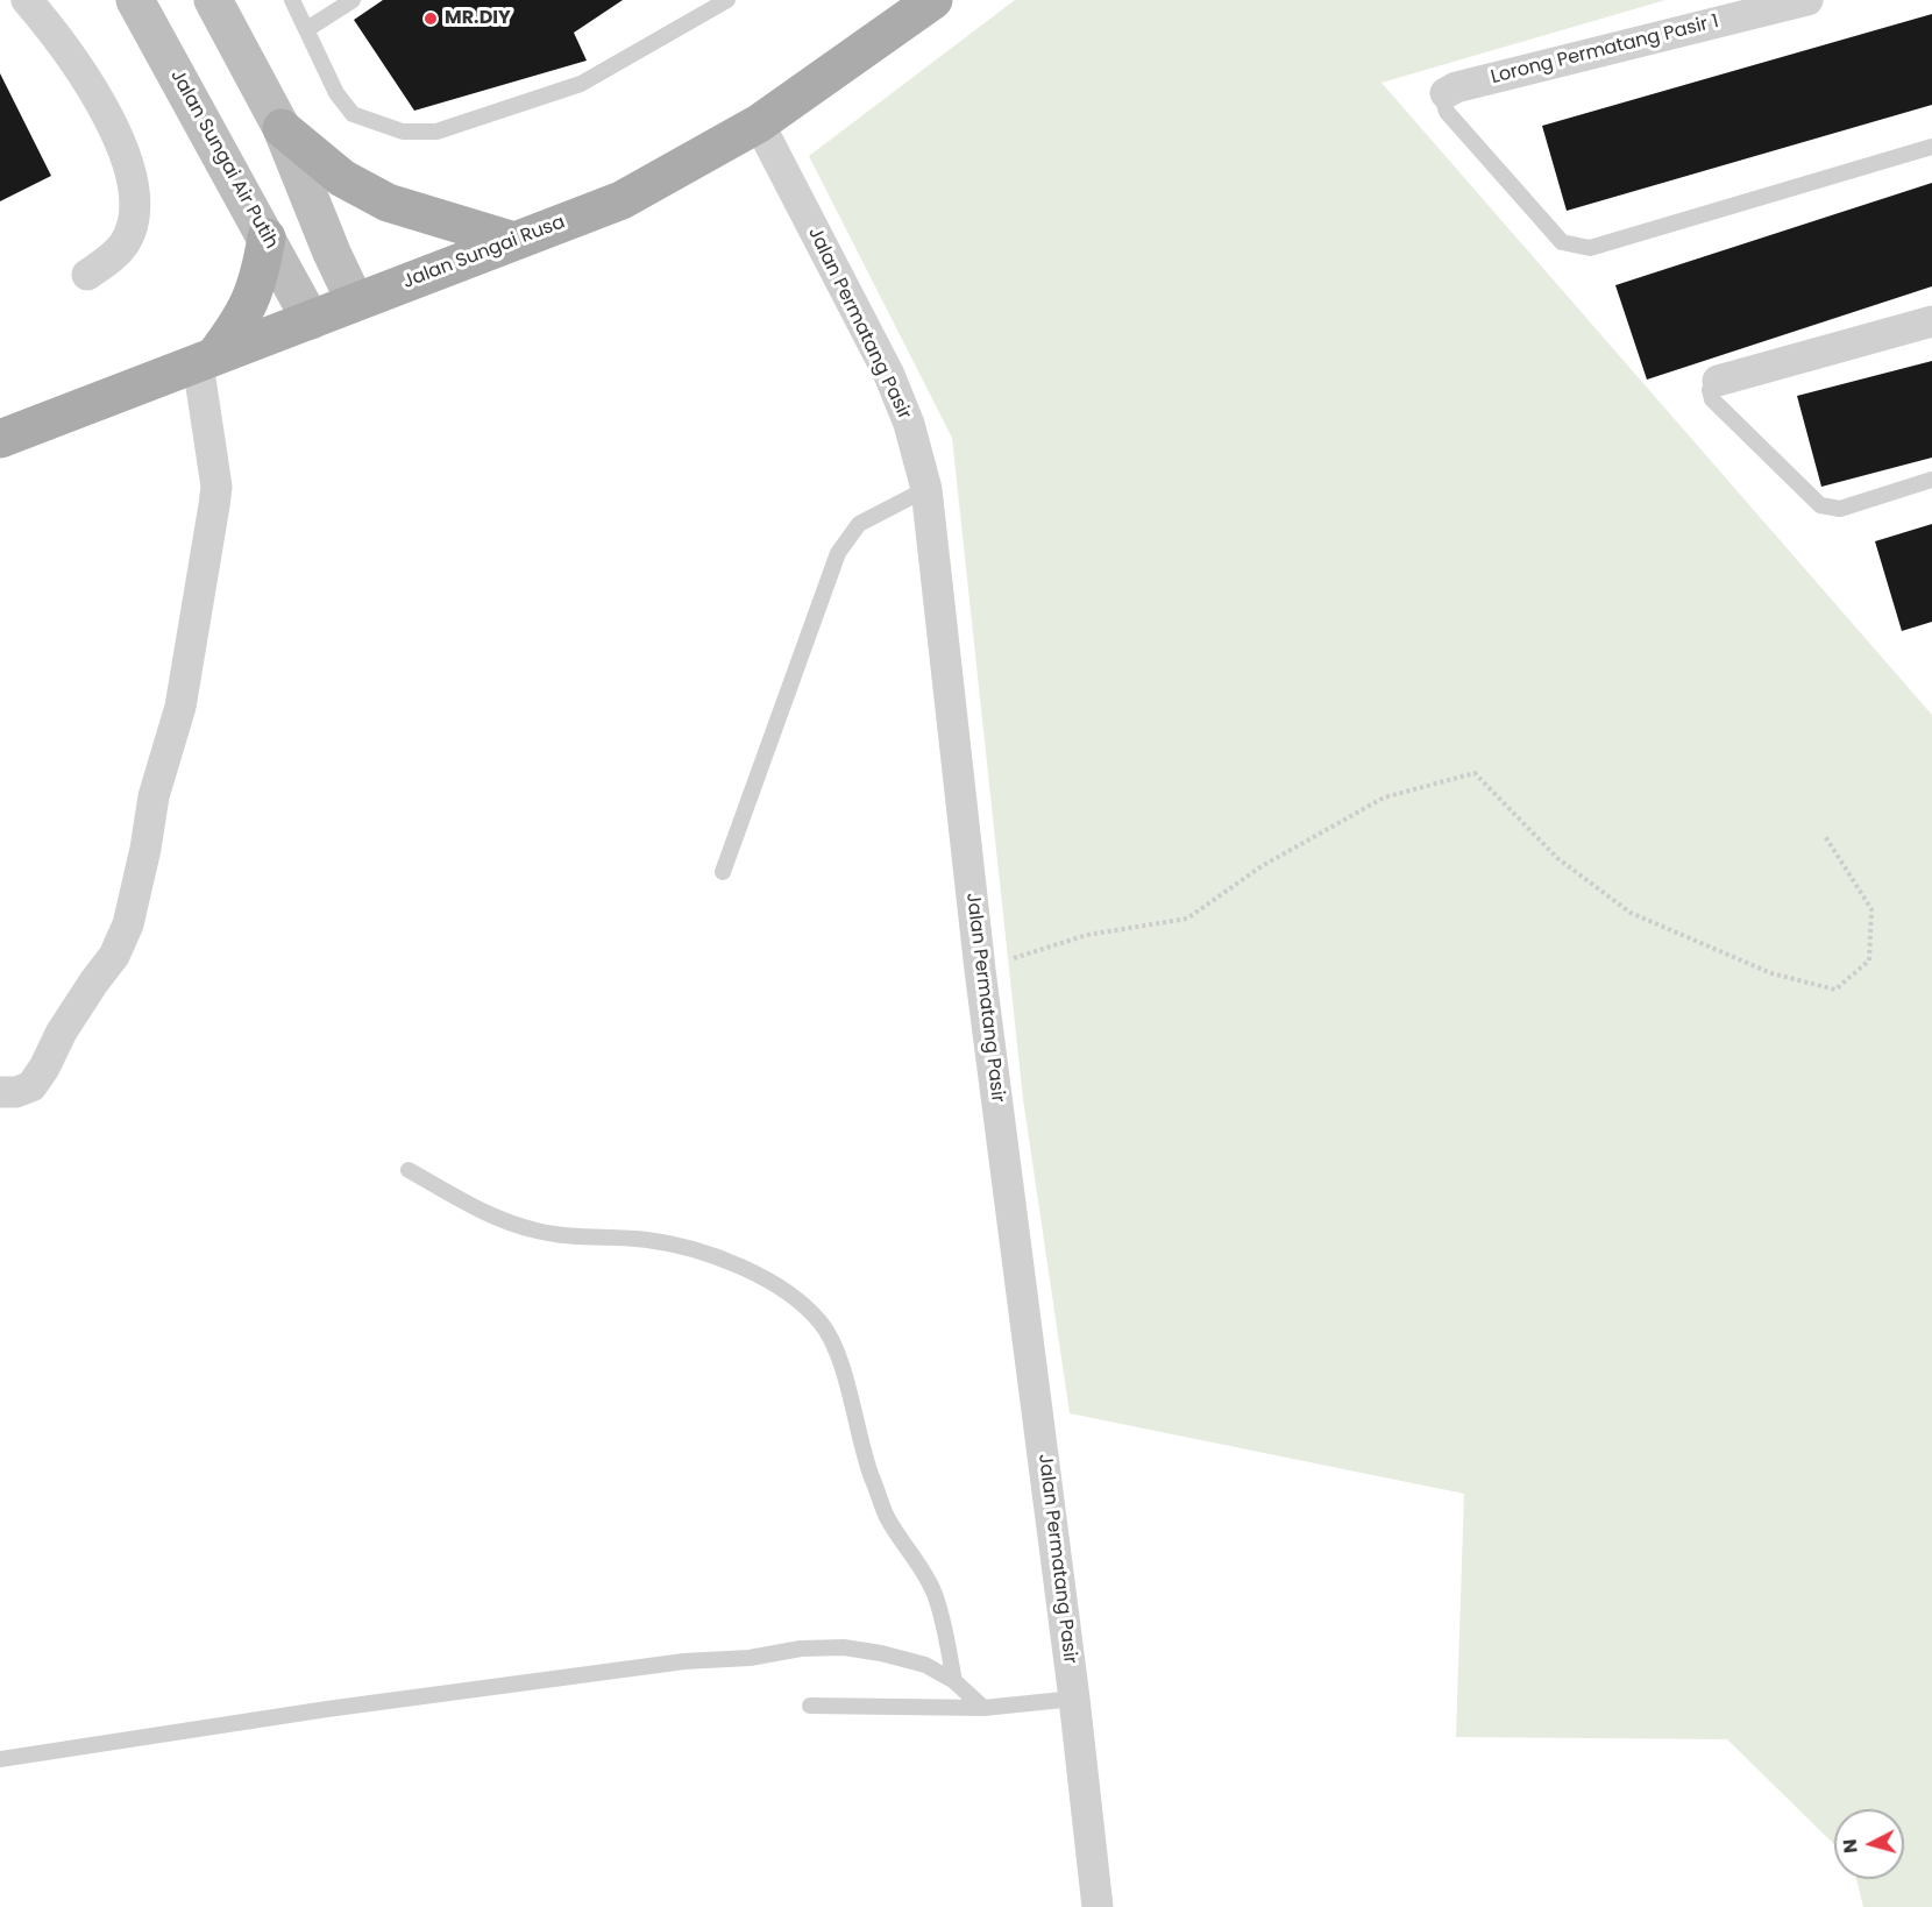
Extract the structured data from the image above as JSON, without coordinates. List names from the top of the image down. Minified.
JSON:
{"streets":{"main road":["Jalan Sungai Rusa"],"street":["Lorong Permatang Pasir 1","Jalan Sungai Air Putih","Jalan Permatang Pasir"]},"crossings":[["Jalan Sungai Air Putih","Jalan Sungai Rusa"],["Jalan Sungai Rusa","Jalan Permatang Pasir"]],"places":["MR.DIY"],"north":"left"}
